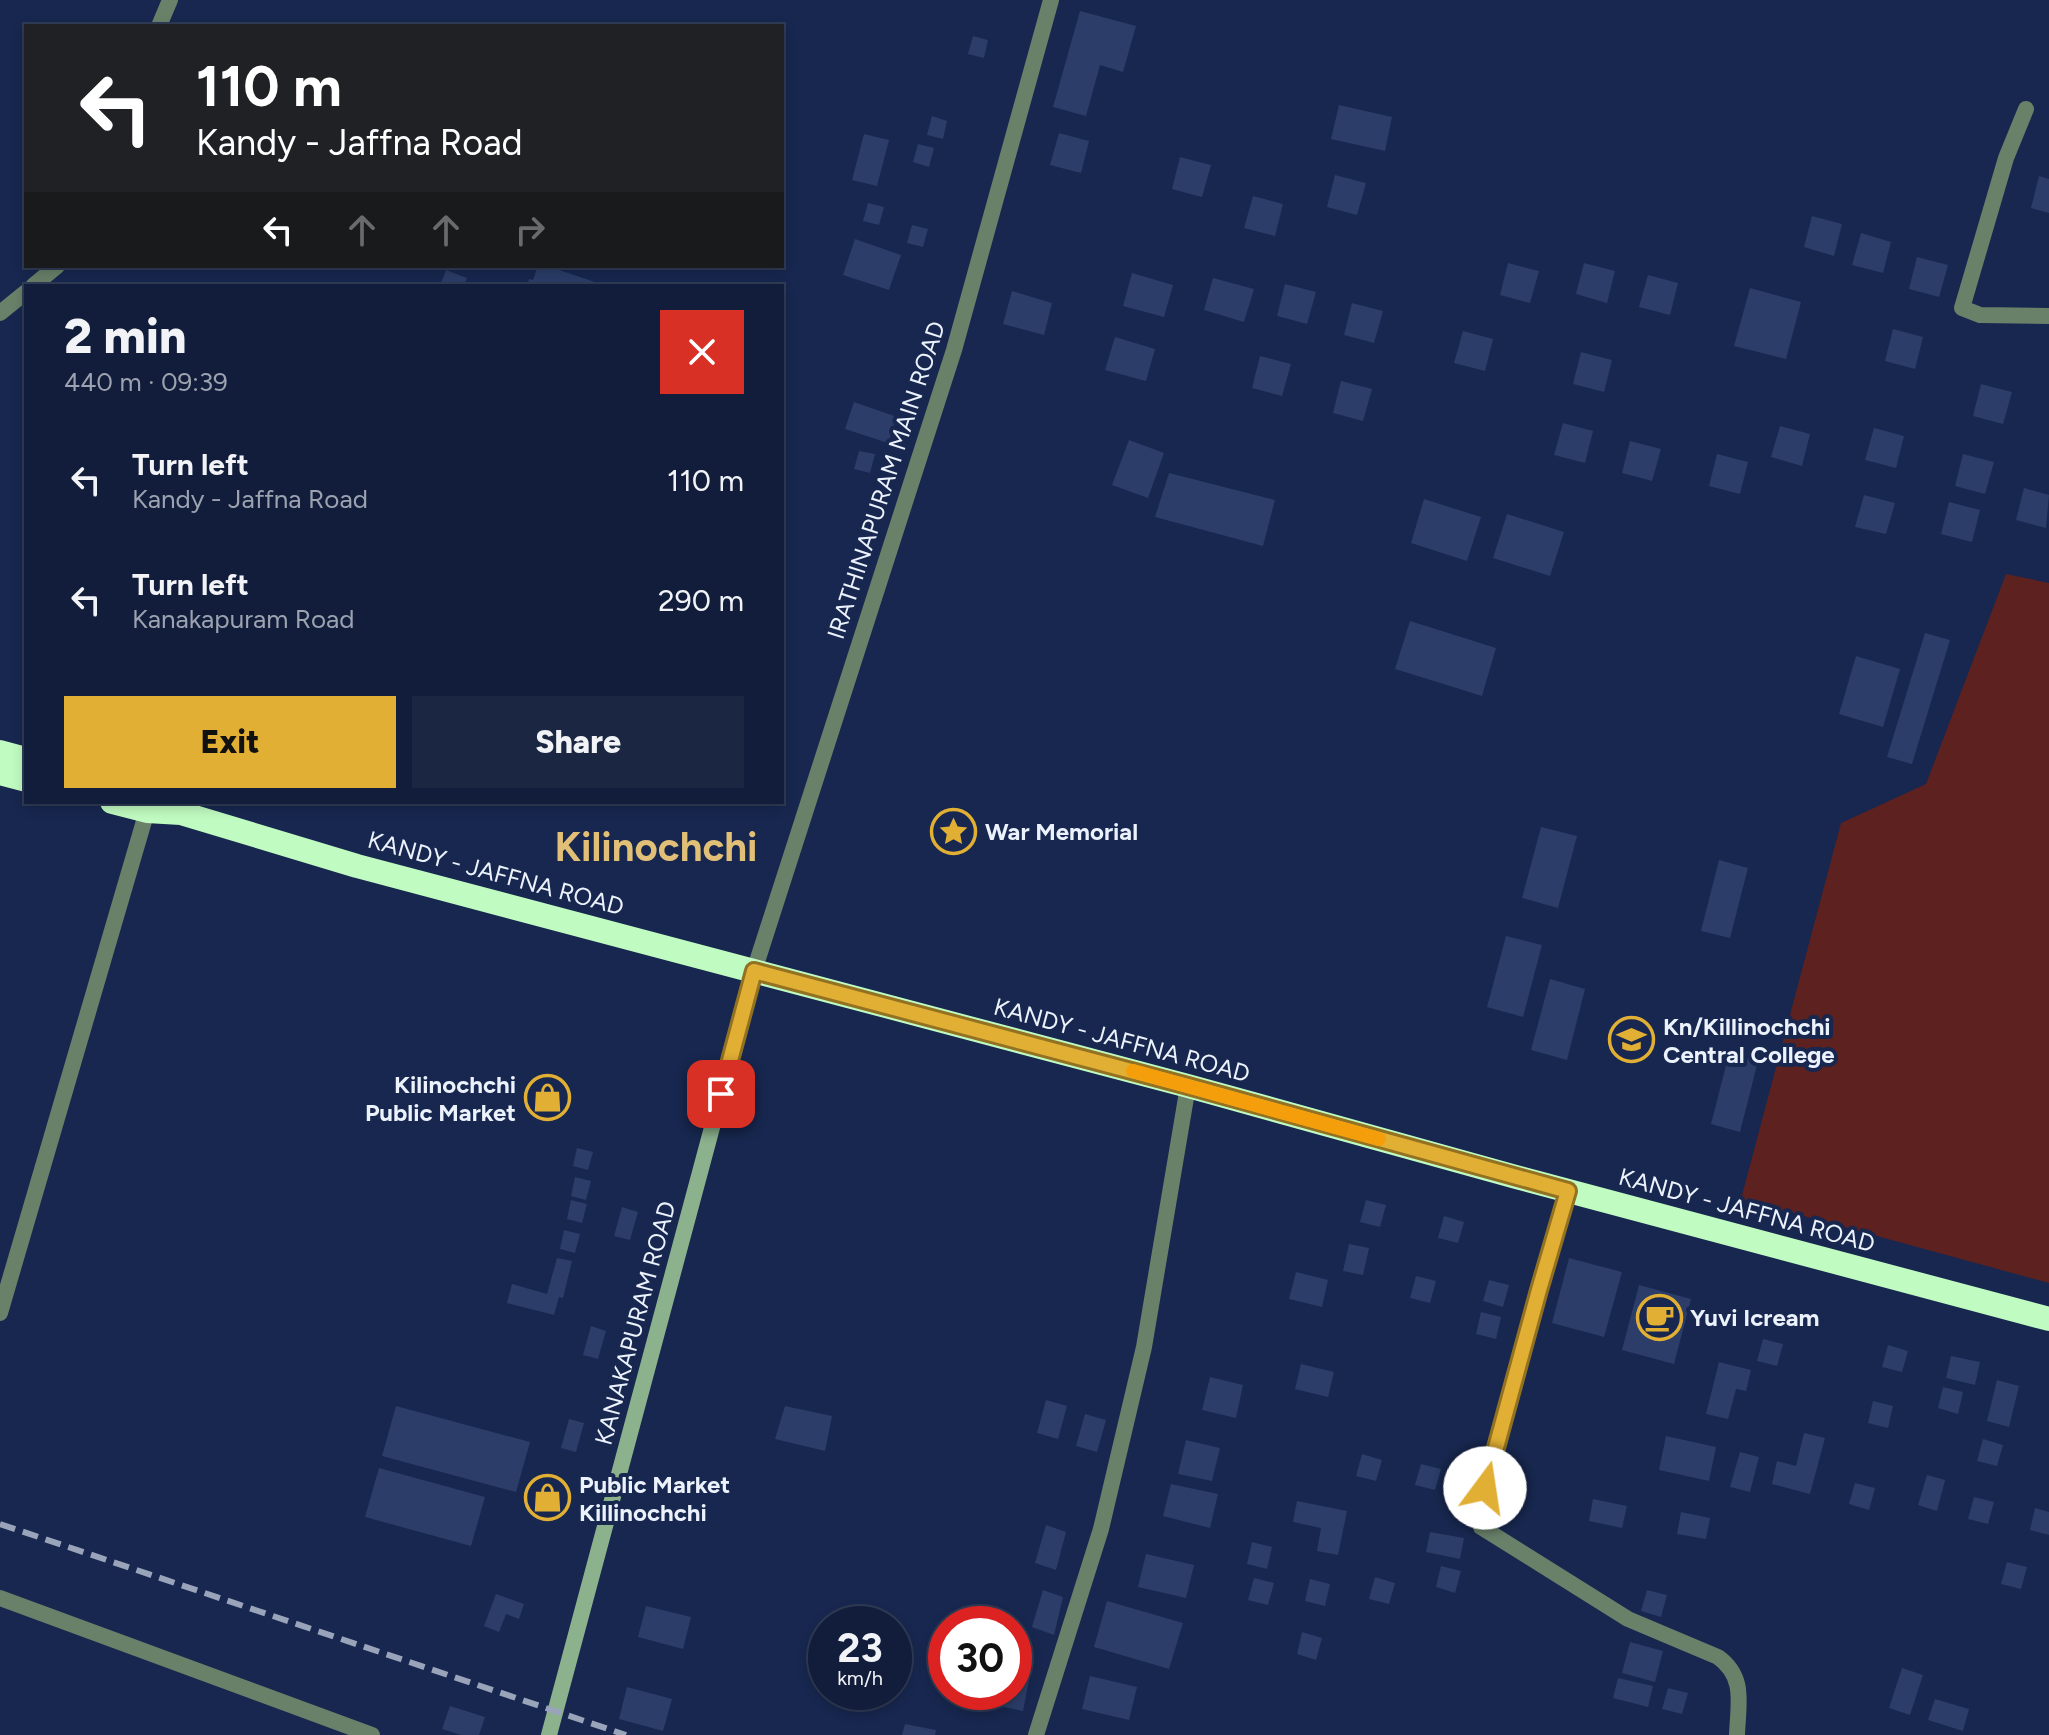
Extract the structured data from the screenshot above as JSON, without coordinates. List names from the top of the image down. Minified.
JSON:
{"streets":{"highway":["KANDY - JAFFNA ROAD"],"street":["IRATHINAPURAM MAIN ROAD","KANAKAPURAM ROAD"]},"crossings":[["IRATHINAPURAM MAIN ROAD","KANDY - JAFFNA ROAD"],["IRATHINAPURAM MAIN ROAD","KANAKAPURAM ROAD"],["KANDY - JAFFNA ROAD","KANAKAPURAM ROAD"]],"districts":["Kilinochchi"],"places":{"place":["War Memorial"],"school or university":["Kn/Killinochchi Central College"],"shop":["Kilinochchi Public Market","Public Market Killinochchi"],"cafe":["Yuvi Icream"]},"page":{"turn":["110 m","Kandy - Jaffna Road"],"heading":["2 min","440 m · 09:39"],"list":[{"name":"Turn left","note":"Kandy - Jaffna Road","value":"110 m"},{"name":"Turn left","note":"Kanakapuram Road","value":"290 m"}],"buttons":["Exit","Share"],"speed":"23 km/h","limit":"30"}}
